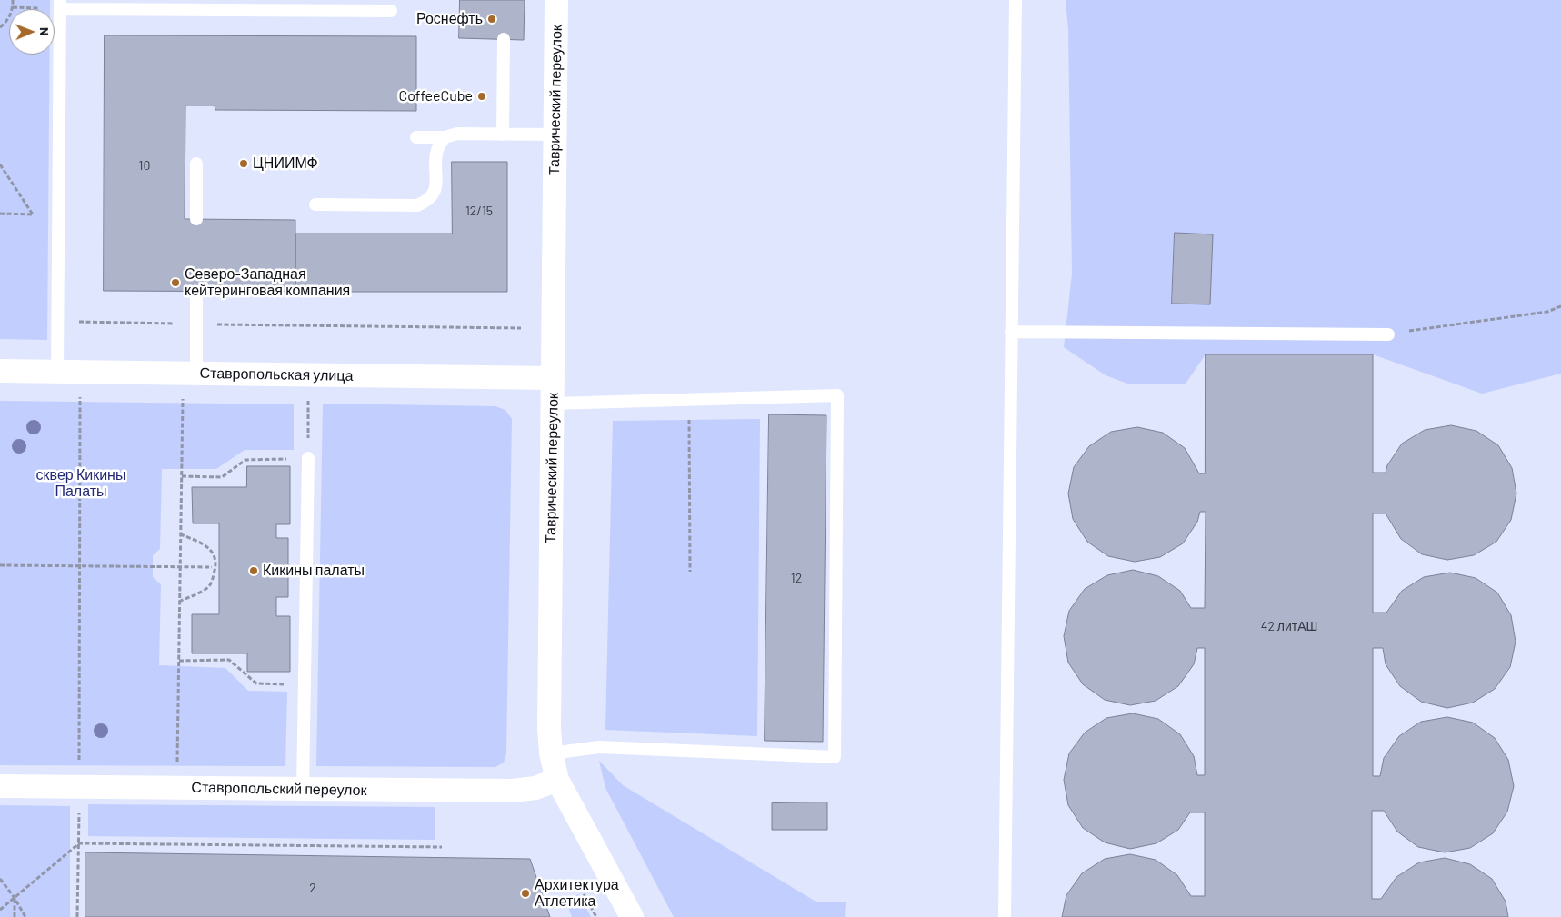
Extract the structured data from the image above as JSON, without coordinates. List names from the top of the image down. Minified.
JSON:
{"streets":{"street":["Таврический переулок","Ставропольская улица","Ставропольский переулок"]},"crossings":[["Таврический переулок","Ставропольская улица"],["Таврический переулок","Ставропольский переулок"]],"parks":["сквер Кикины Палаты"],"places":["Роснефть","CoffeeCube","ЦНИИМФ","Северо-Западная кейтеринговая компания","Кикины палаты","Архитектура Атлетика"],"house_numbers":["10","12/15","12","42 литАШ","2"],"north":"right"}
